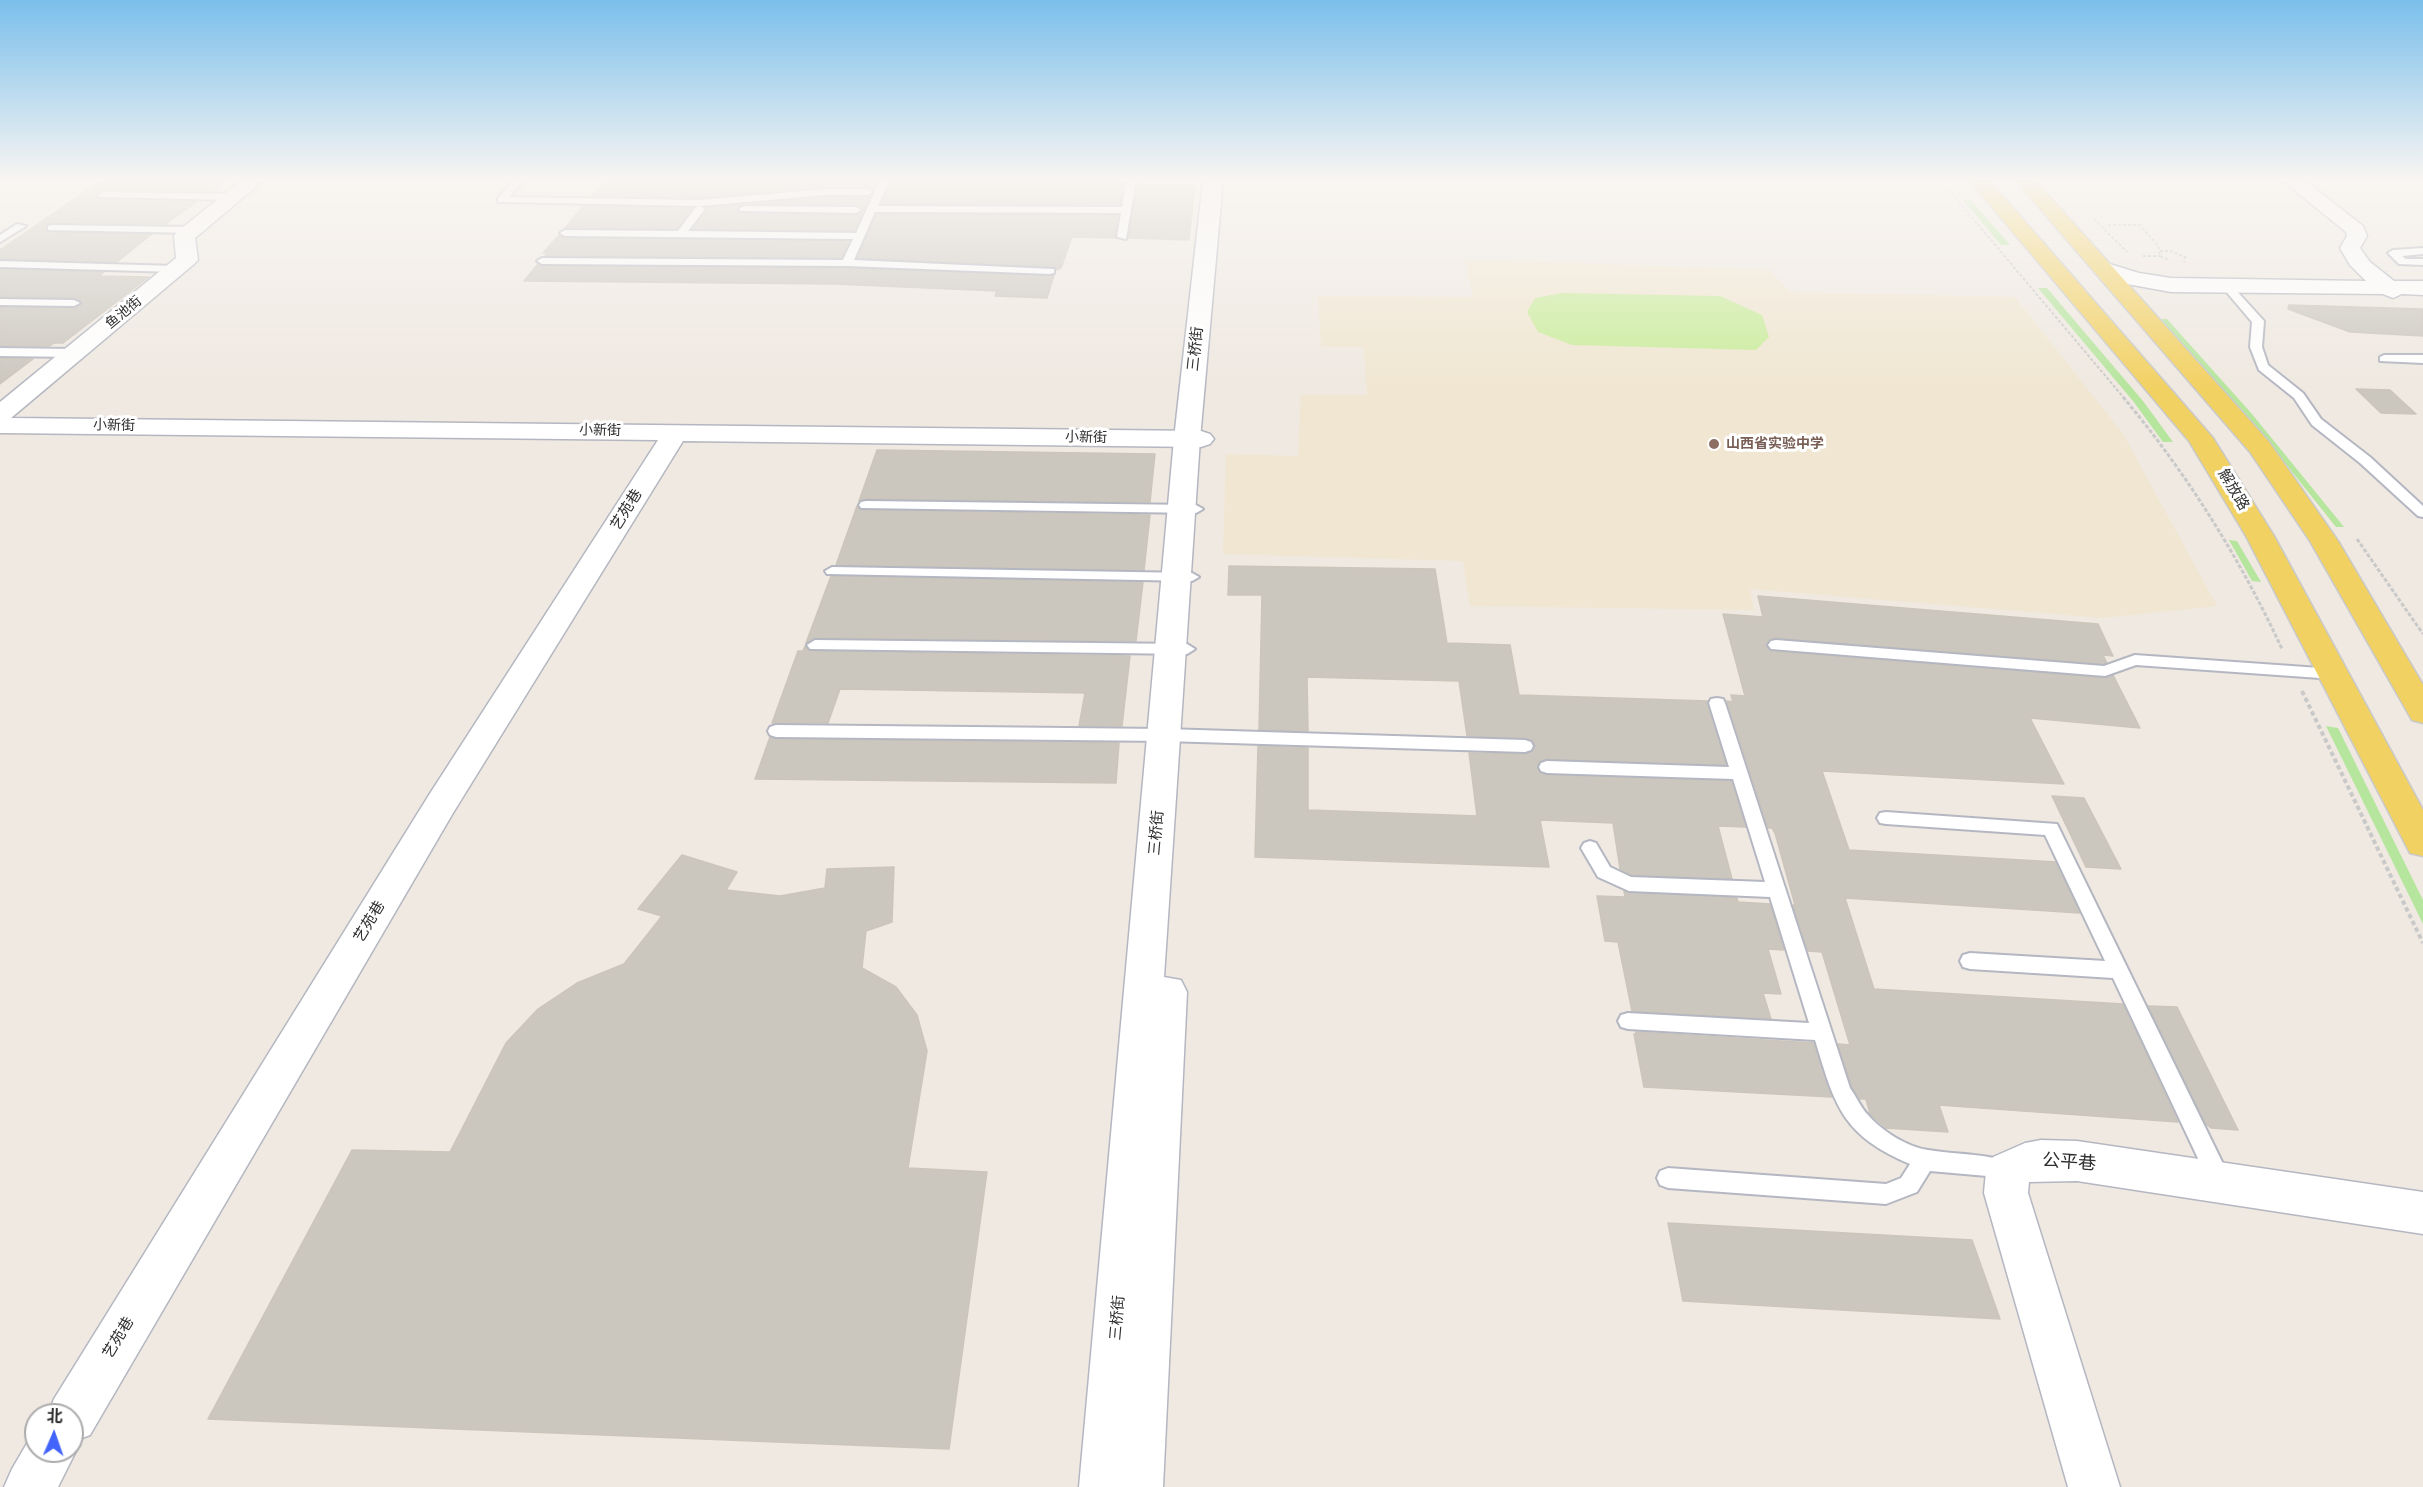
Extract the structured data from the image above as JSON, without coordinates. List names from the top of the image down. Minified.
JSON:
{"streets":{"main road":["解放路"],"street":["鱼池街","三桥街","小新街","艺苑巷","公平巷"]},"crossings":[["三桥街","小新街"],["小新街","艺苑巷"]],"places":["山西省实验中学"],"north":"top"}
